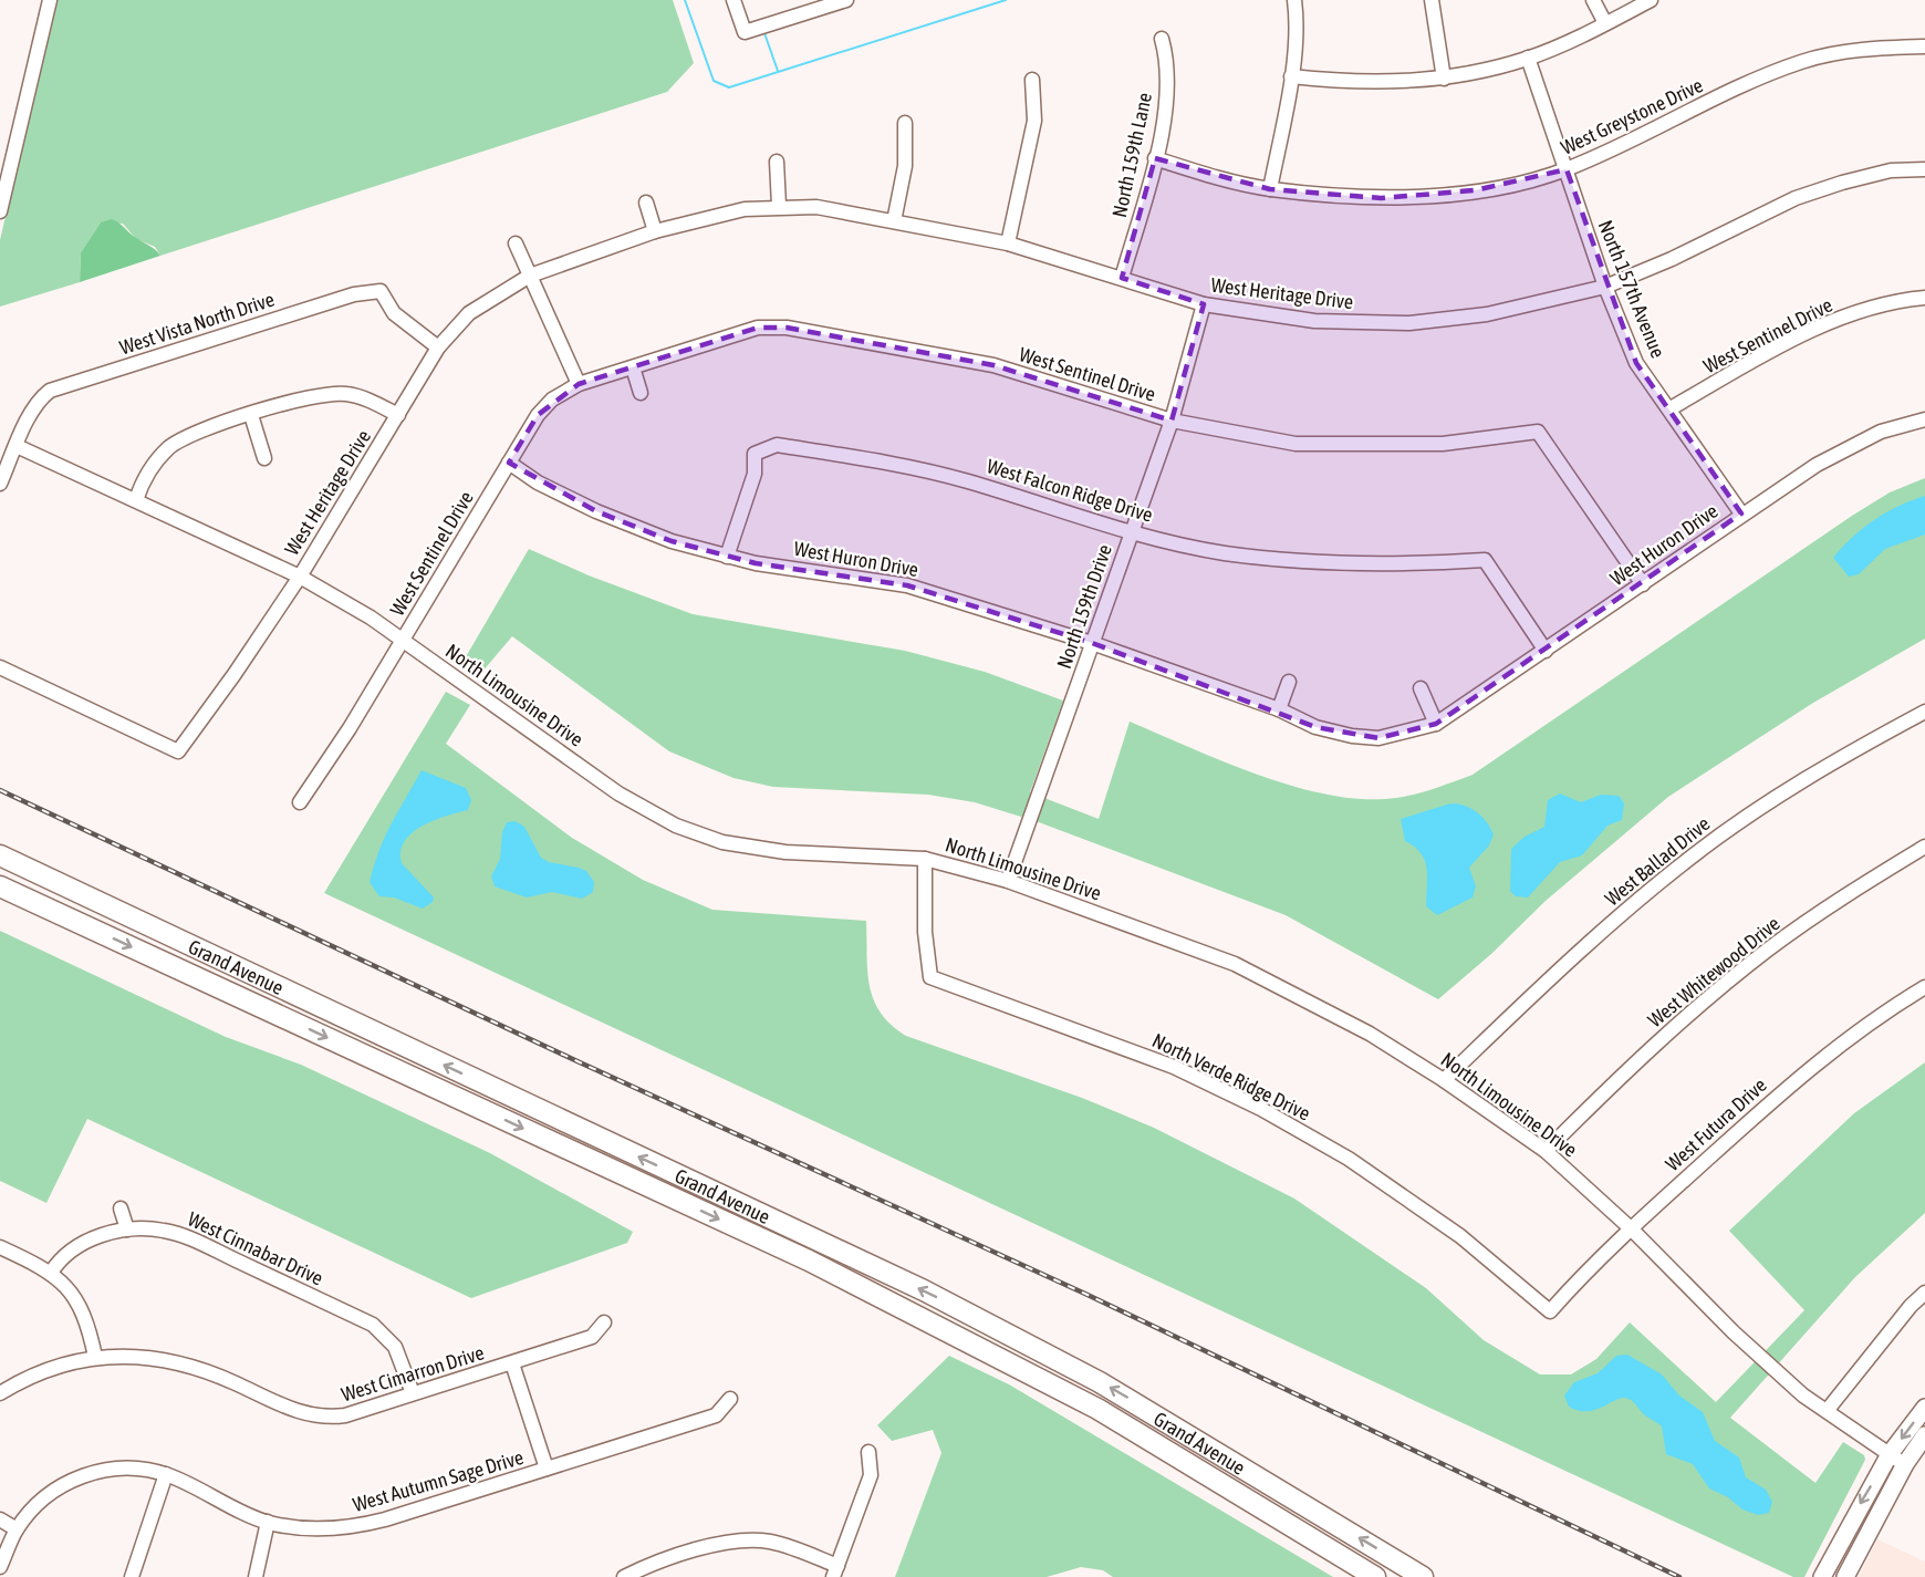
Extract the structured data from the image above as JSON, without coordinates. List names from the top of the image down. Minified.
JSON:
{"streets":{"highway":["Grand Avenue"],"street":["West Greystone Drive","North 159th Lane","North 157th Avenue","West Heritage Drive","West Vista North Drive","West Sentinel Drive","West Falcon Ridge Drive","West Huron Drive","North 159th Drive","North Limousine Drive","West Ballad Drive","West Whitewood Drive","North Verde Ridge Drive","West Futura Drive","West Cinnabar Drive","West Cimarron Drive","West Autumn Sage Drive"]},"crossings":[["West Greystone Drive","North 159th Lane"],["West Greystone Drive","North 157th Avenue"],["North 159th Lane","West Heritage Drive"],["North 157th Avenue","West Heritage Drive"],["North 157th Avenue","West Sentinel Drive"],["North 157th Avenue","West Huron Drive"],["West Heritage Drive","West Vista North Drive"],["West Heritage Drive","North 159th Drive"],["West Heritage Drive","North Limousine Drive"],["West Vista North Drive","North Limousine Drive"],["West Sentinel Drive","West Huron Drive"],["West Sentinel Drive","North 159th Drive"],["West Sentinel Drive","North Limousine Drive"],["West Falcon Ridge Drive","West Huron Drive"],["West Falcon Ridge Drive","North 159th Drive"],["West Huron Drive","North 159th Drive"],["North 159th Drive","North Limousine Drive"],["North Limousine Drive","West Ballad Drive"],["North Limousine Drive","West Whitewood Drive"],["North Limousine Drive","North Verde Ridge Drive"],["North Limousine Drive","West Futura Drive"],["North Verde Ridge Drive","West Futura Drive"],["West Cinnabar Drive","West Cimarron Drive"]]}
